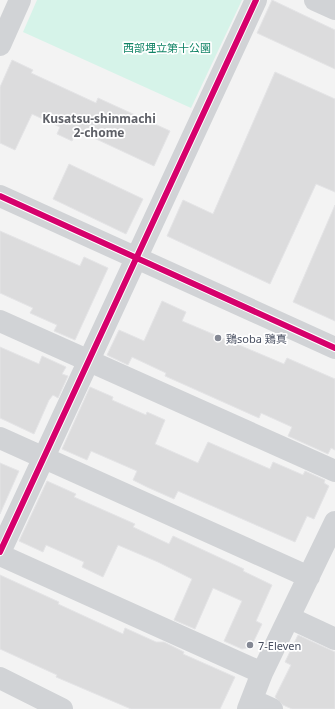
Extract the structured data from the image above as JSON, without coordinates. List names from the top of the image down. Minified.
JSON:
{"districts":["Kusatsu-shinmachi 2-chome"],"parks":["西部埋立第十公園"],"places":["鶏soba 鶏真","7-Eleven"]}
